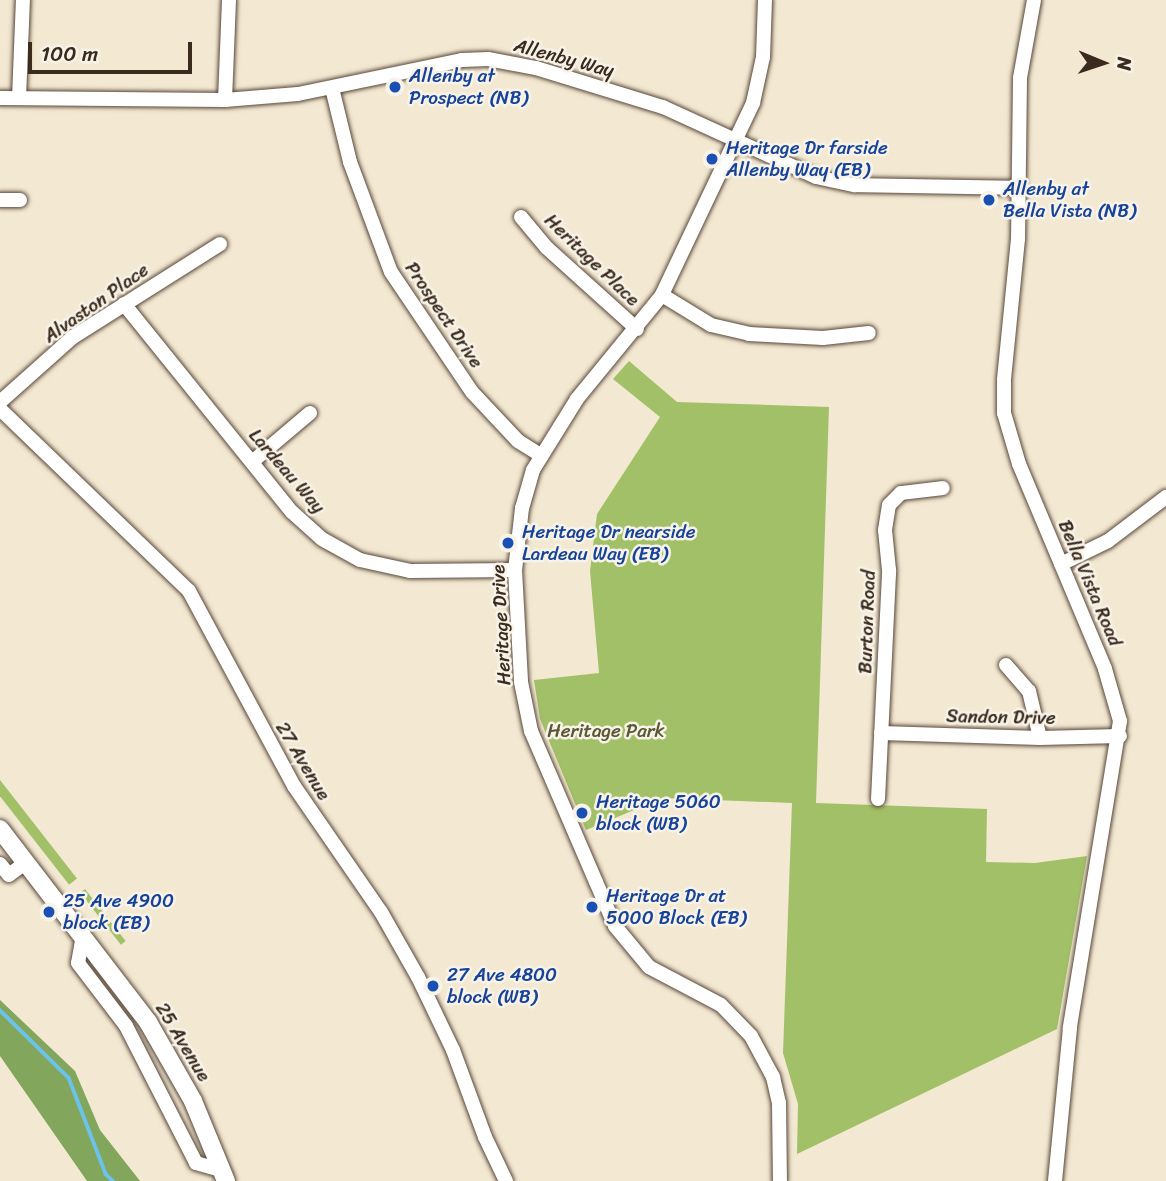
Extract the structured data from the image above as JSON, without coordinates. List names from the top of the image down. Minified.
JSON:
{"streets":{"main road":["25 Avenue"],"street":["Allenby Way","Heritage Place","Alvaston Place","Prospect Drive","Lardeau Way","Bella Vista Road","Burton Road","Heritage Drive","Sandon Drive","27 Avenue"]},"crossings":[["Allenby Way","Prospect Drive"],["Allenby Way","Bella Vista Road"],["Allenby Way","Heritage Drive"],["Heritage Place","Heritage Drive"],["Alvaston Place","Lardeau Way"],["Prospect Drive","Heritage Drive"],["Lardeau Way","Heritage Drive"],["Bella Vista Road","Sandon Drive"],["Burton Road","Sandon Drive"]],"parks":["Heritage Park"],"places":["Allenby at Prospect (NB)","Heritage Dr farside Allenby Way (EB)","Allenby at Bella Vista (NB)","Heritage Dr nearside Lardeau Way (EB)","Heritage 5060 block (WB)","Heritage Dr at 5000 Block (EB)","25 Ave 4900 block (EB)","27 Ave 4800 block (WB)"],"scale_bar":"100 m","north":"right"}
